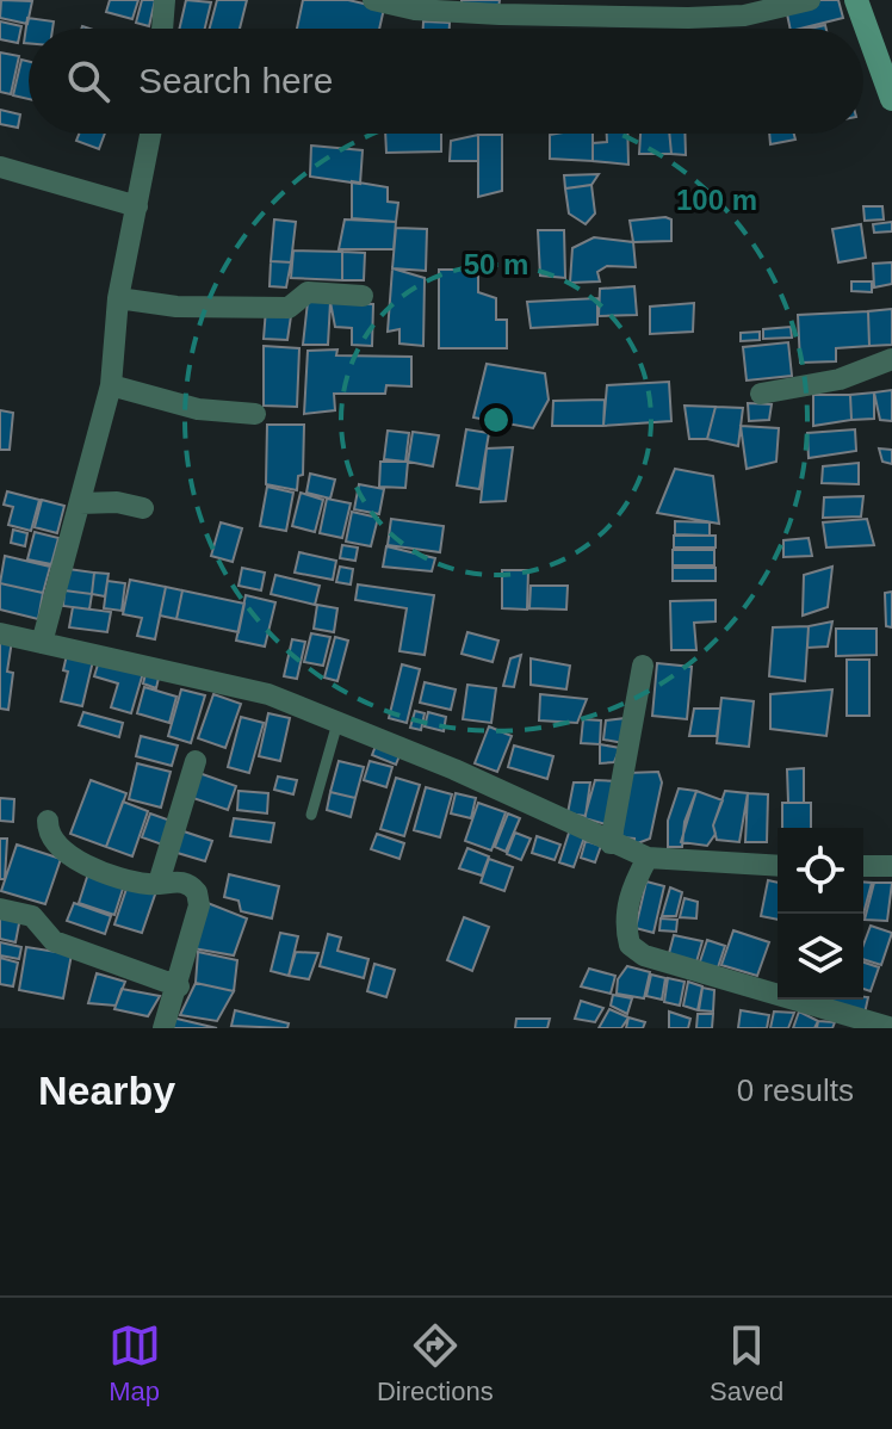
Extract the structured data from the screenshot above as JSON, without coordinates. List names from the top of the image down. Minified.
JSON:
{"page":{"search":"Search here","heading":["Nearby","0 results"],"nav":["Map","Directions","Saved"]},"rings":["100 m","50 m"]}
